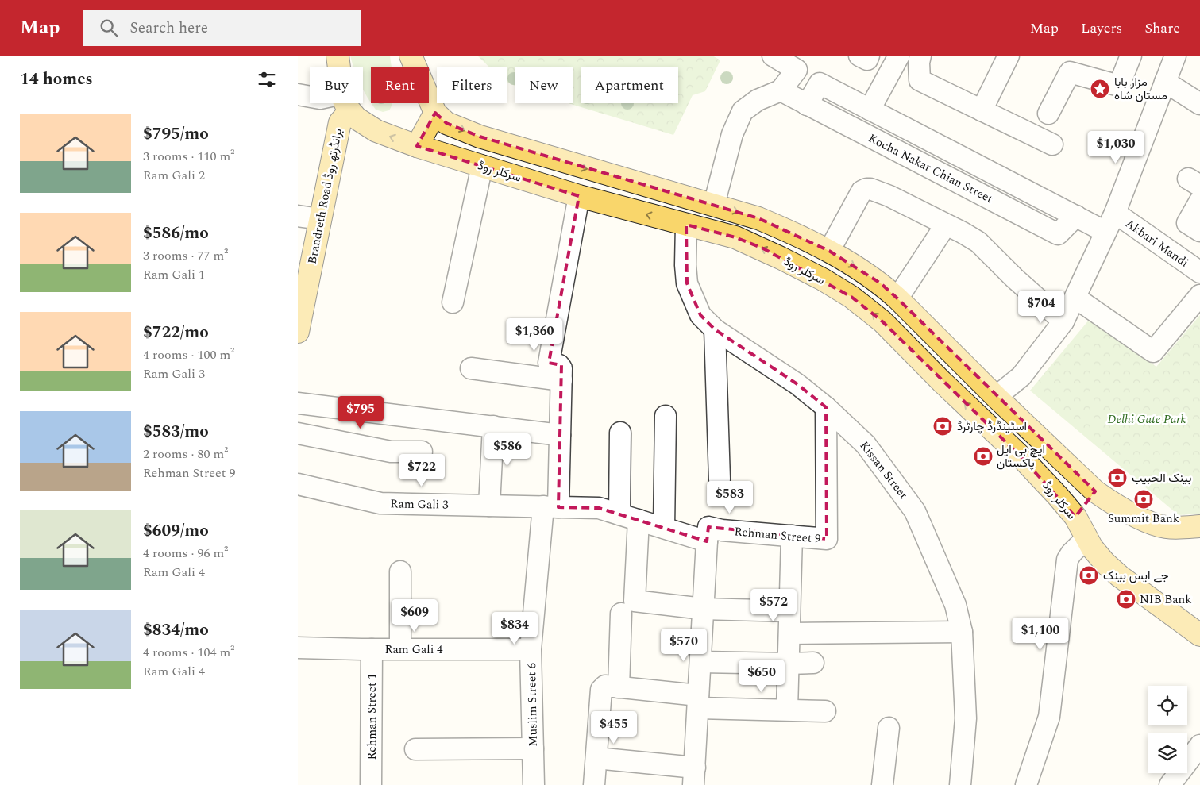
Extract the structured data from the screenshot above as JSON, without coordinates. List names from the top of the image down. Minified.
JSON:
{"streets":{"main road":["سرکلر روڈ","Brandreth Road برانڈرتھ روڈ"],"street":["Kocha Nakar Chian Street","Akbari Mandi","Kissan Street","Ram Gali 3","Rehman Street 9","Ram Gali 4","Muslim Street 6","Rehman Street 1"]},"crossings":[["سرکلر روڈ","Kissan Street"],["Kissan Street","Rehman Street 9"],["Ram Gali 3","Muslim Street 6"],["Ram Gali 4","Muslim Street 6"],["Ram Gali 4","Rehman Street 1"]],"parks":["Delhi Gate Park"],"places":{"place":["مزار بابا مستان شاہ"],"bank":["اسٹینڈرڈ چارٹرڈ","ایچ بی ایل پاکستان","بينک الحبيب","Summit Bank","جے ایس بینک","NIB Bank"]},"page":{"header":"Map","search":"Search here","nav":["Map","Layers","Share"],"heading":"14 homes","chip":["Buy","Rent","Filters","New","Apartment"],"list":[{"name":"$795/mo","note":"3 rooms · 110 m² · Ram Gali 2"},{"name":"$586/mo","note":"3 rooms · 77 m² · Ram Gali 1"},{"name":"$722/mo","note":"4 rooms · 100 m² · Ram Gali 3"},{"name":"$583/mo","note":"2 rooms · 80 m² · Rehman Street 9"},{"name":"$609/mo","note":"4 rooms · 96 m² · Ram Gali 4"},{"name":"$834/mo","note":"4 rooms · 104 m² · Ram Gali 4"}],"price":["$1,030","$704","$1,360","$795","$586","$722","$583","$572","$609","$834","$1,100","$570","$650","$455"]}}
